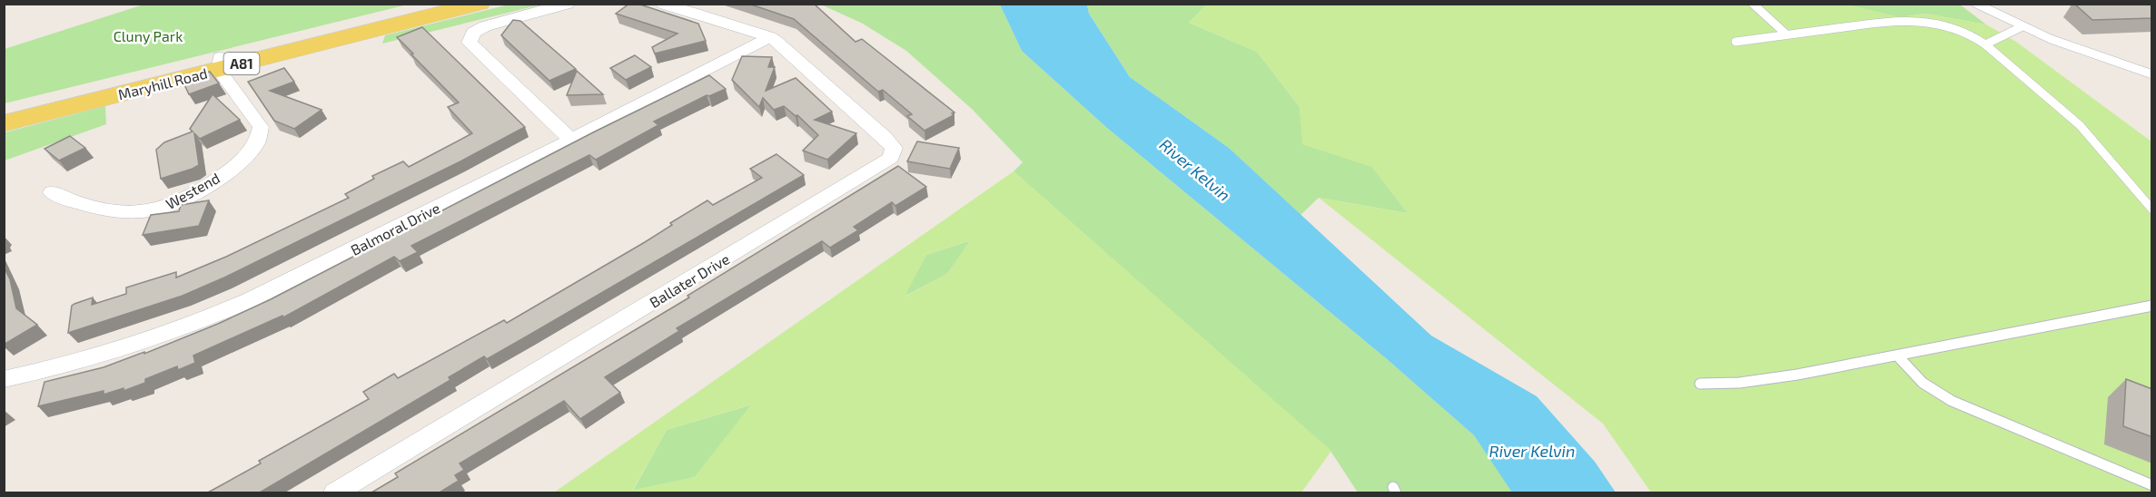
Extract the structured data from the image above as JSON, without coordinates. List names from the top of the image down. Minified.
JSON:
{"streets":{"main road":["A81","Maryhill Road"],"street":["Westend","Balmoral Drive","Ballater Drive"]},"crossings":[["Maryhill Road","Westend"],["Balmoral Drive","Ballater Drive"]],"water":["River Kelvin"],"parks":["Cluny Park"]}
